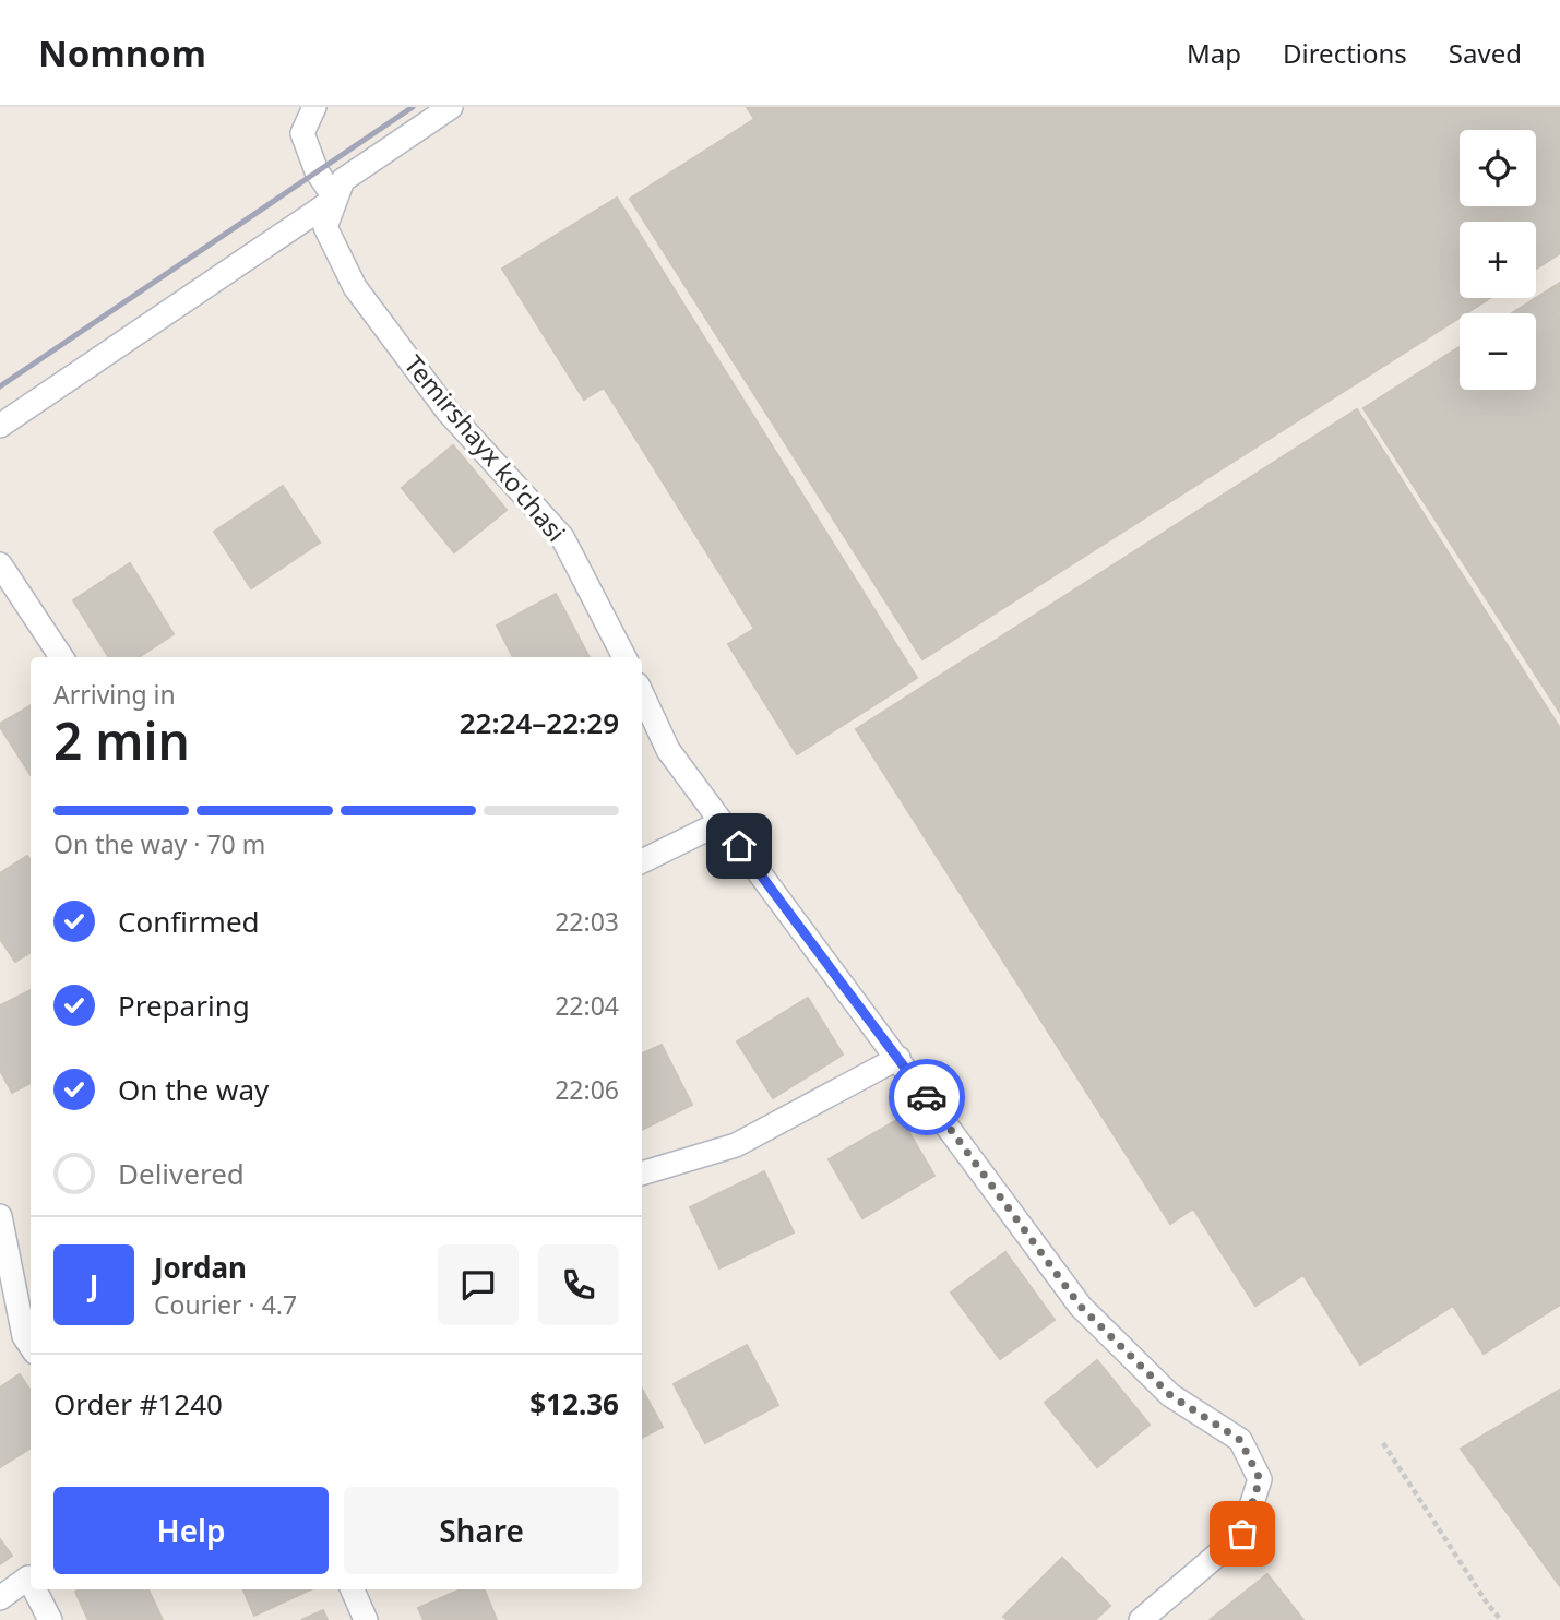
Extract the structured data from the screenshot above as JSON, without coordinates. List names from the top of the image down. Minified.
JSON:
{"streets":{"street":["Temirshayx ko'chasi"]},"page":{"header":"Nomnom","nav":["Map","Directions","Saved"],"map_buttons":["+","−"],"heading":["2 min","Arriving in","22:24–22:29"],"panel":["Jordan","Courier · 4.7","Order #1240","$12.36"],"bar":"On the way · 70 m","list":[["Confirmed","22:03"],["Preparing","22:04"],["On the way","22:06"],"Delivered"],"round":"J","buttons":["Help","Share"]}}
